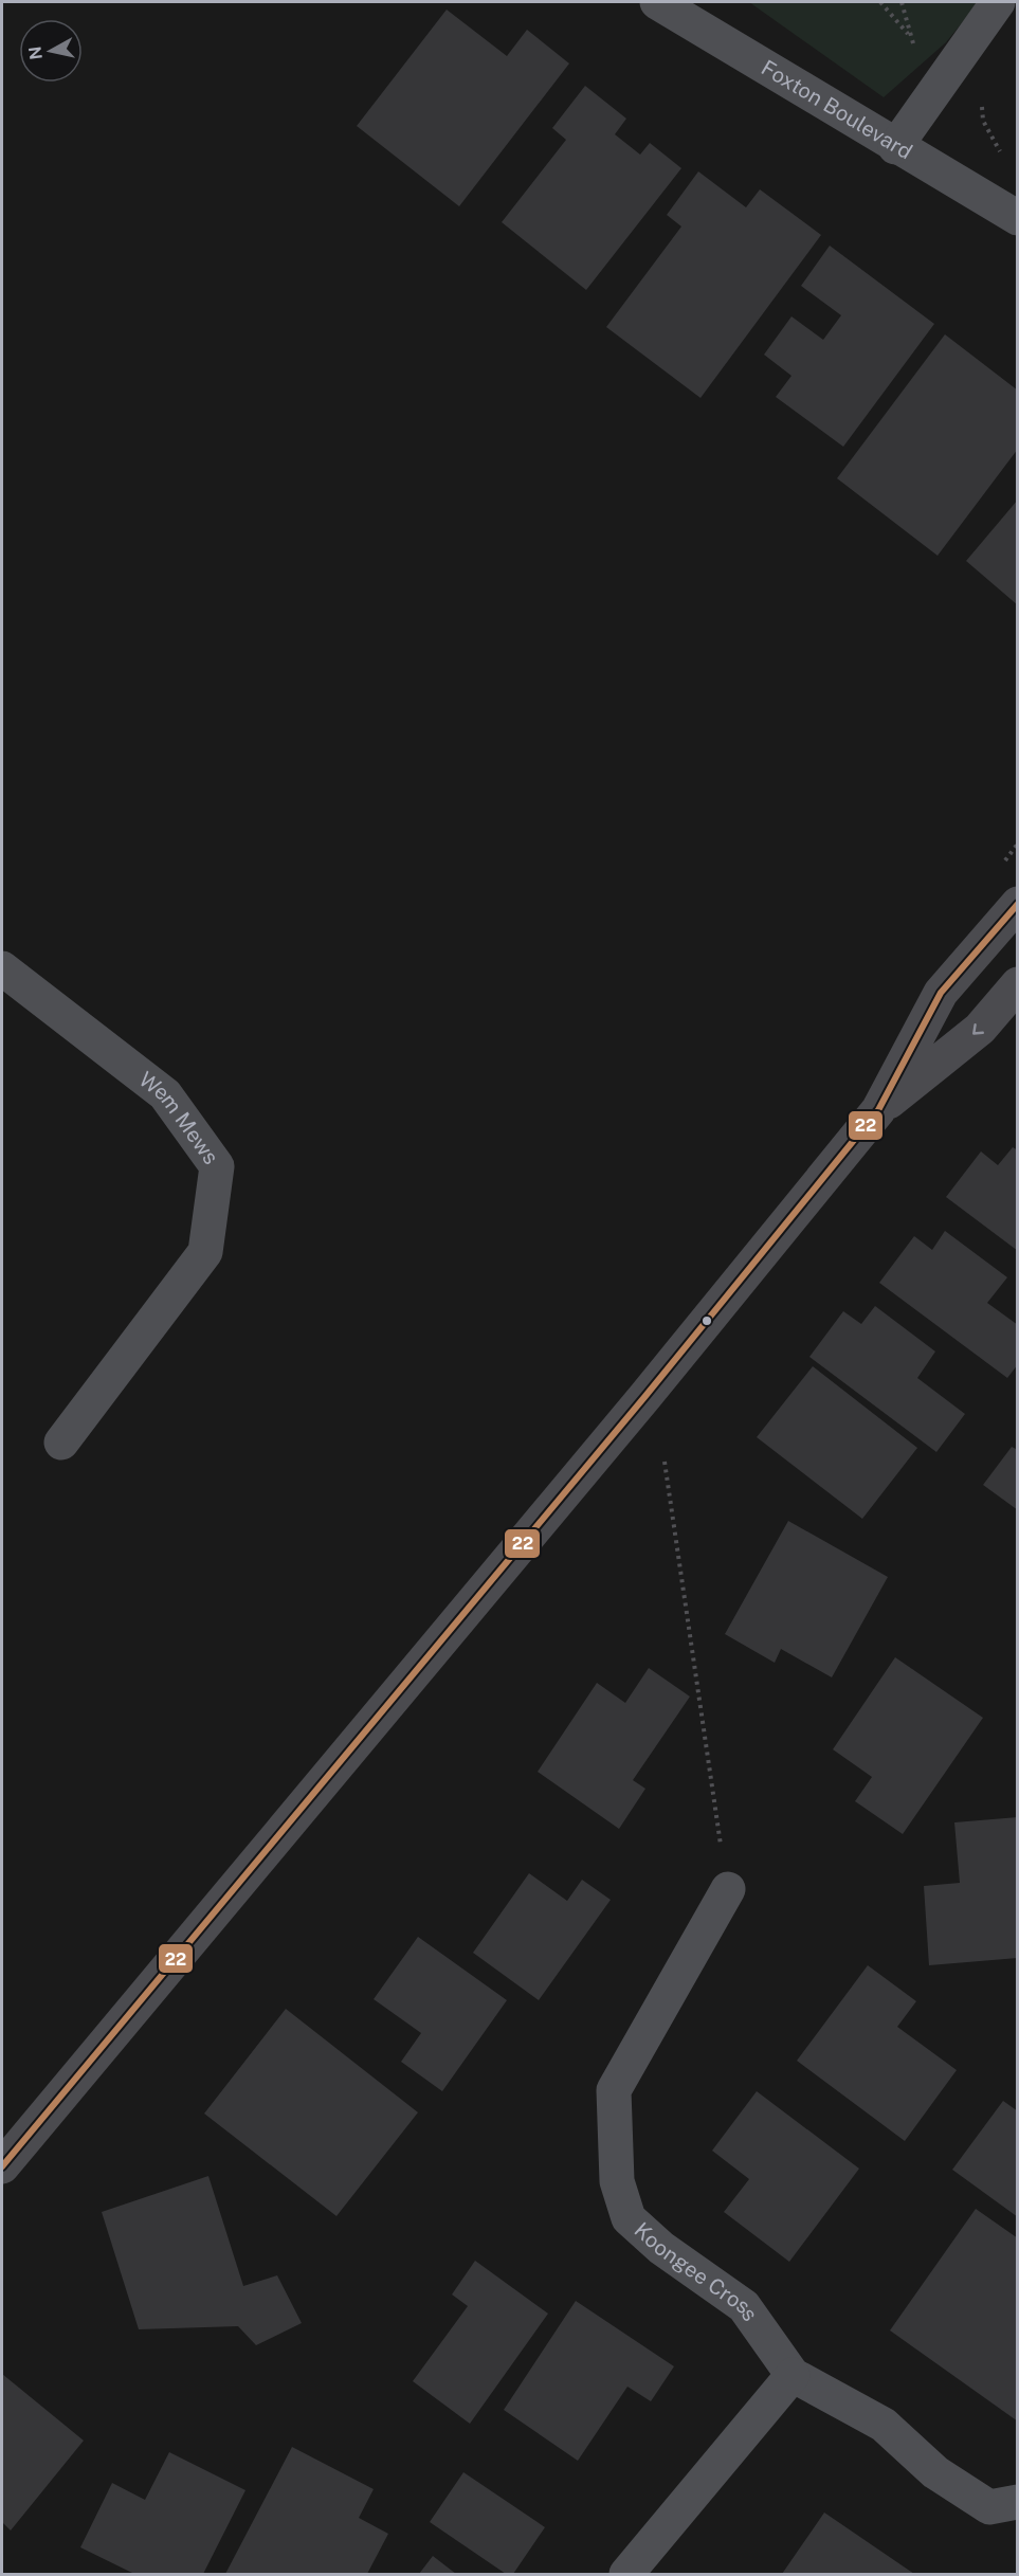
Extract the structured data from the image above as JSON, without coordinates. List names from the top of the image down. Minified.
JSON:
{"streets":{"street":["Foxton Boulevard","Wem Mews","Koongee Cross"]},"lines":["transit line 22"],"north":"left"}
